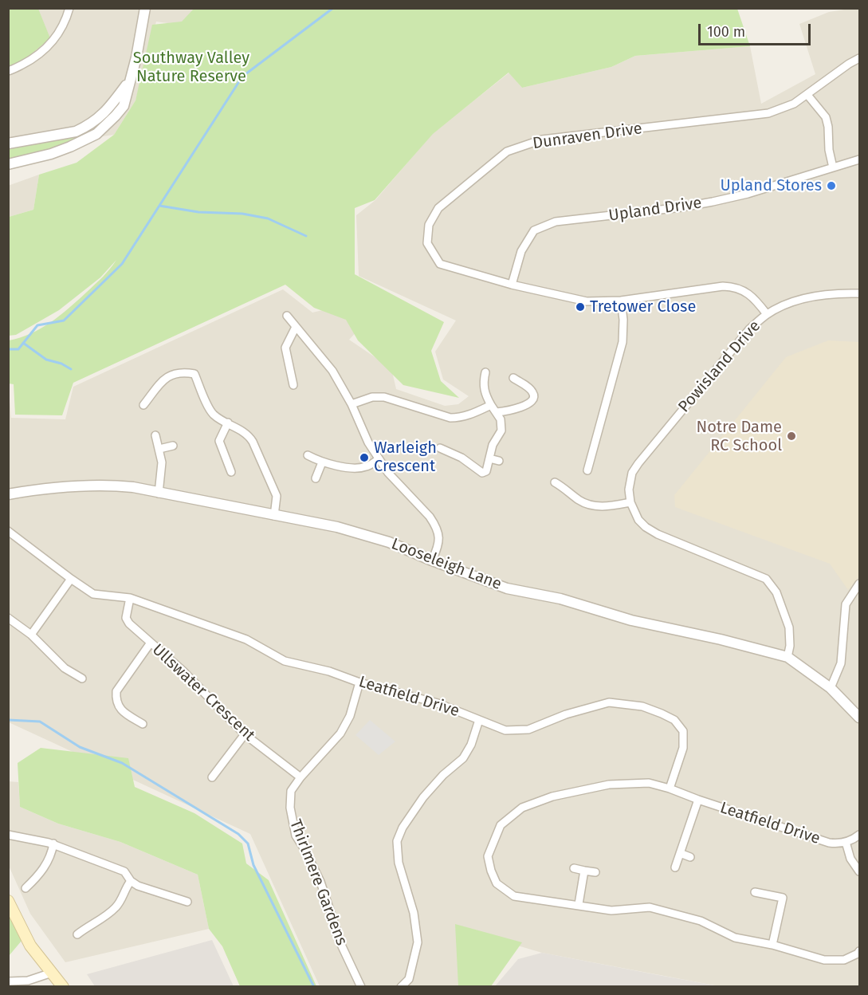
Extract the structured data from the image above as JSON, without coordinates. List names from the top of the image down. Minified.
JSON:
{"streets":{"street":["Dunraven Drive","Upland Drive","Powisland Drive","Looseleigh Lane","Ullswater Crescent","Leatfield Drive","Thirlmere Gardens"]},"crossings":[["Dunraven Drive","Upland Drive"],["Dunraven Drive","Powisland Drive"],["Ullswater Crescent","Leatfield Drive"],["Ullswater Crescent","Thirlmere Gardens"],["Leatfield Drive","Thirlmere Gardens"]],"parks":["Southway Valley Nature Reserve"],"places":["Upland Stores","Tretower Close","Notre Dame RC School","Warleigh Crescent"],"scale_bar":"100 m"}
